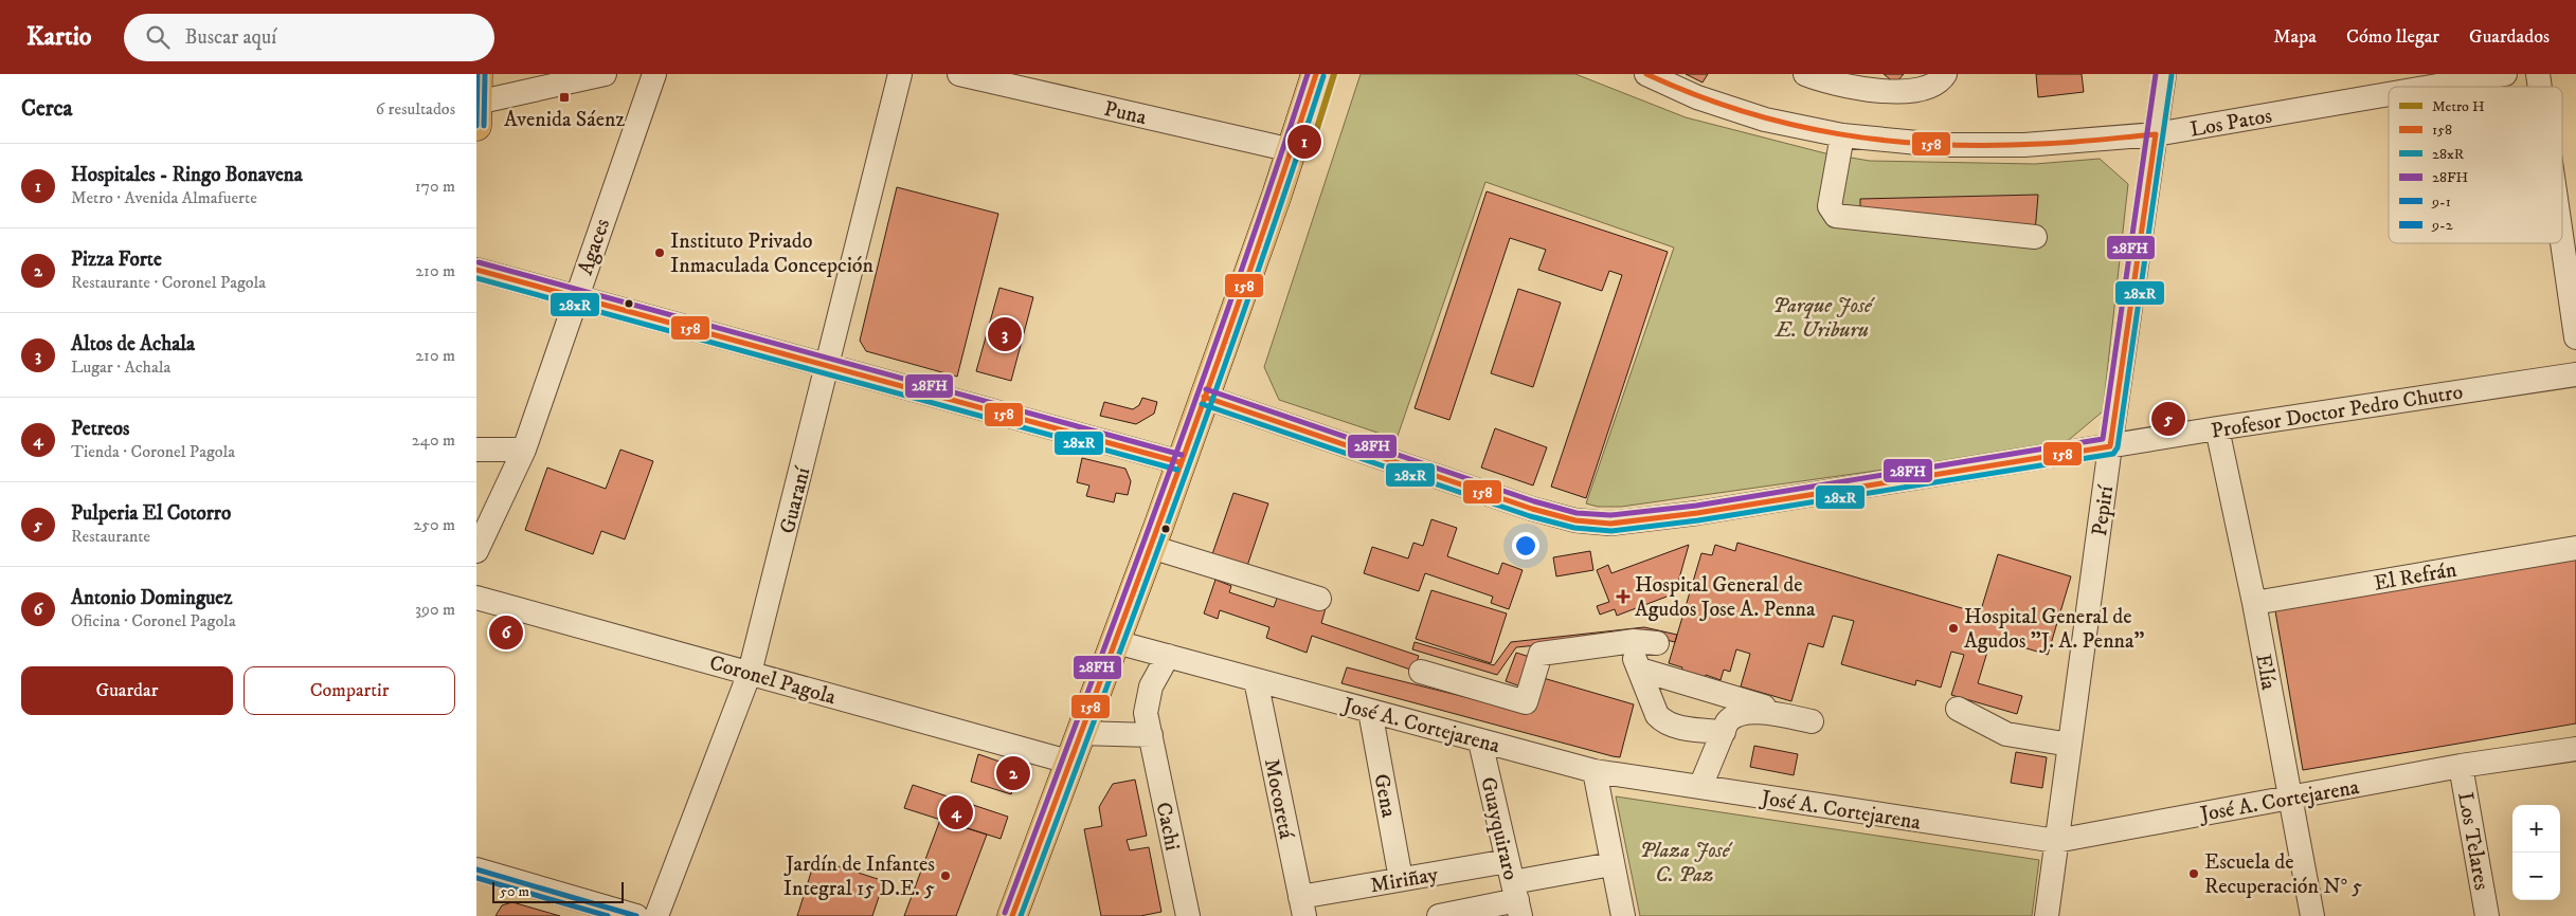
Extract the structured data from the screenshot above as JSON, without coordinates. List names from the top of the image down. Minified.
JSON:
{"streets":{"street":["Puna","Los Patos","Agaces","Profesor Doctor Pedro Chutro","Guaraní","Pepirí","El Refrán","Elía","Coronel Pagola","José A. Cortejarena","Gena","Mocoretá","Cachi","Guayquiraro","Los Telares","Miriñay"]},"crossings":[["Los Patos","Pepirí"],["Profesor Doctor Pedro Chutro","Pepirí"],["Profesor Doctor Pedro Chutro","Elía"],["Guaraní","Coronel Pagola"],["Pepirí","José A. Cortejarena"],["El Refrán","Elía"],["Elía","José A. Cortejarena"],["José A. Cortejarena","Gena"],["José A. Cortejarena","Mocoretá"],["José A. Cortejarena","Cachi"],["José A. Cortejarena","Guayquiraro"],["José A. Cortejarena","Los Telares"],["Gena","Miriñay"],["Mocoretá","Miriñay"],["Guayquiraro","Miriñay"]],"parks":["Parque José E. Uriburu","Plaza José C. Paz"],"places":{"transit":["Avenida Sáenz"],"other":["Instituto Privado Inmaculada Concepción","Hospital General de Agudos \"J. A. Penna\"","Escuela de Recuperación N° 5","Jardín de Infantes Integral 15 D.E. 5"],"health":["Hospital General de Agudos Jose A. Penna"]},"lines":["metro line H","transit line 158","transit line 28FH","transit line 9-1","transit line 9-2","transit line 28xR"],"legend":["Metro H","158","28xR","28FH","9-1","9-2"],"scale_bar":"50 m","page":{"header":"Kartio","search":"Buscar aquí","nav":["Mapa","Cómo llegar","Guardados"],"heading":["Cerca","6 resultados"],"pins":["1","3","5","6","2","4"],"list":[{"mark":"1","name":"Hospitales - Ringo Bonavena","note":"Metro · Avenida Almafuerte","value":"170 m"},{"mark":"2","name":"Pizza Forte","note":"Restaurante · Coronel Pagola","value":"210 m"},{"mark":"3","name":"Altos de Achala","note":"Lugar · Achala","value":"210 m"},{"mark":"4","name":"Petreos","note":"Tienda · Coronel Pagola","value":"240 m"},{"mark":"5","name":"Pulperia El Cotorro","note":"Restaurante","value":"250 m"},{"mark":"6","name":"Antonio Dominguez","note":"Oficina · Coronel Pagola","value":"390 m"}],"buttons":["Guardar","Compartir"],"map_buttons":["+","−"],"scale":"50 m"}}
